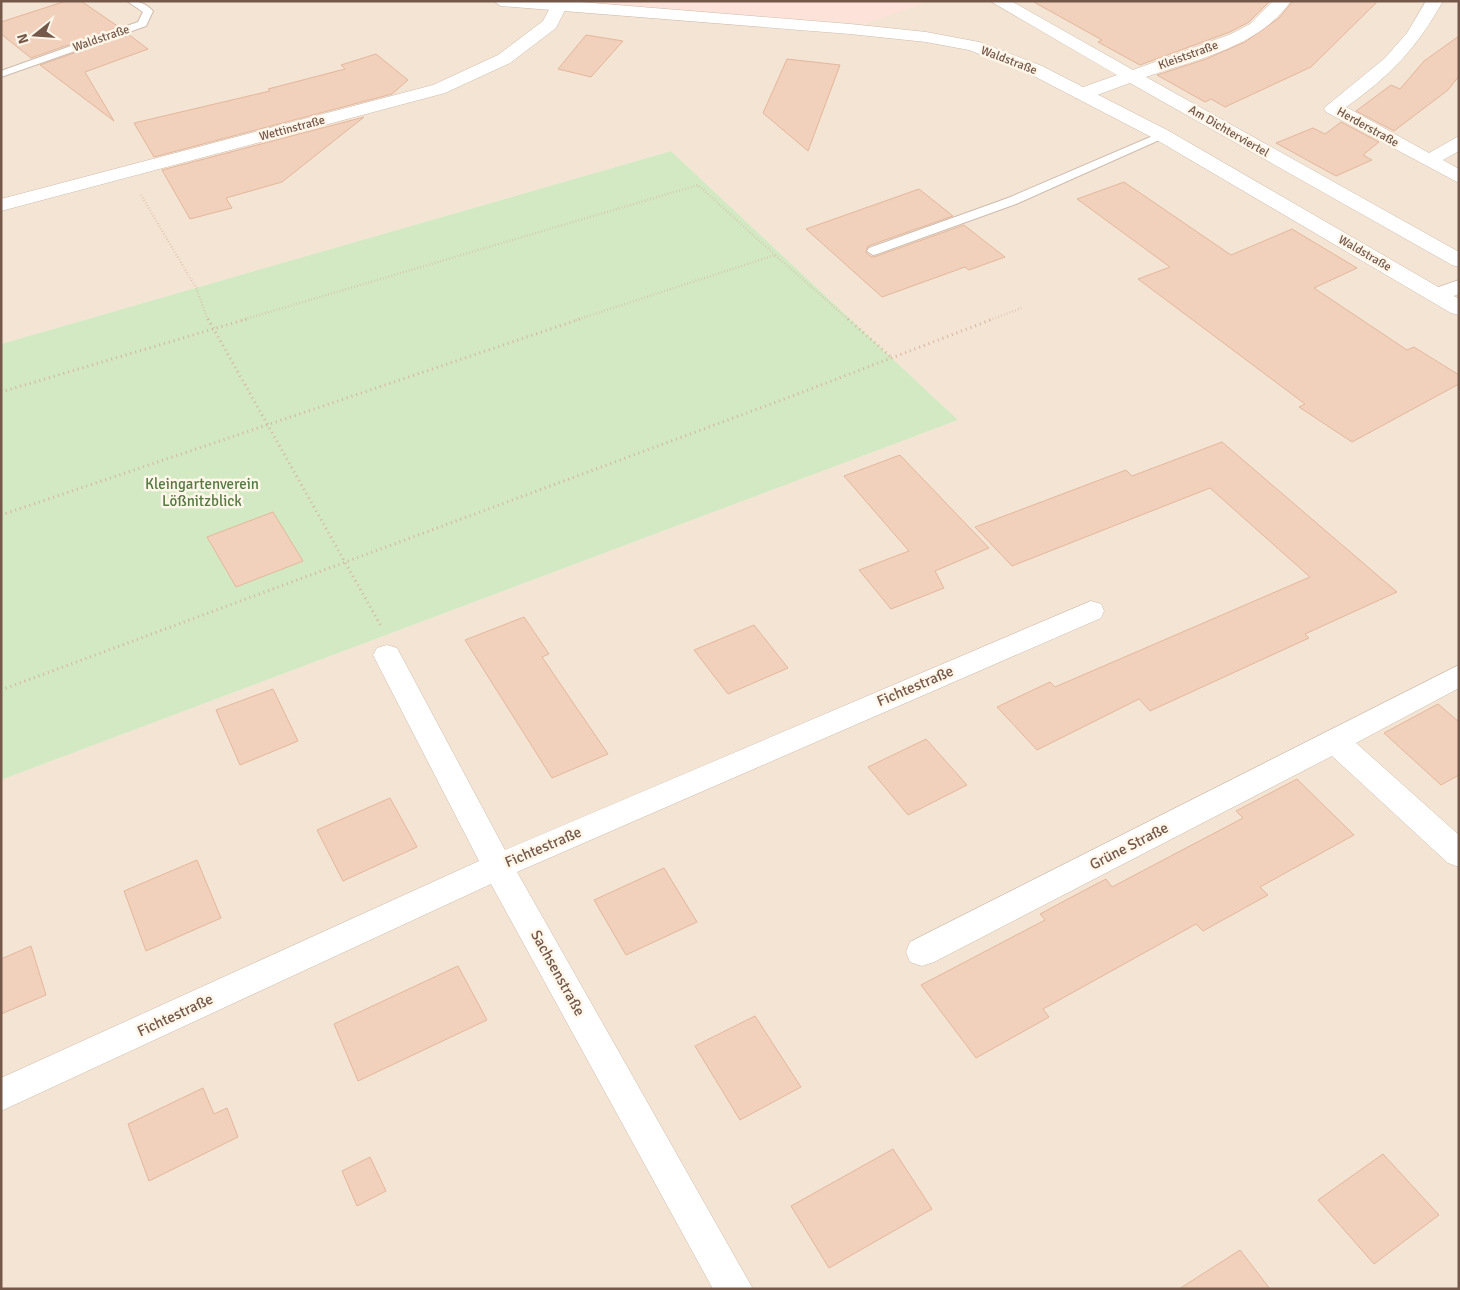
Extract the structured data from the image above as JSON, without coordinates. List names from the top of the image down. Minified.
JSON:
{"streets":{"street":["Waldstraße","Kleiststraße","Herderstraße","Wettinstraße","Am Dichterviertel","Fichtestraße","Grüne Straße","Sachsenstraße"]},"crossings":[["Waldstraße","Kleiststraße"],["Waldstraße","Wettinstraße"],["Kleiststraße","Am Dichterviertel"],["Fichtestraße","Sachsenstraße"]],"parks":["Kleingartenverein Lößnitzblick"],"north":"left"}
